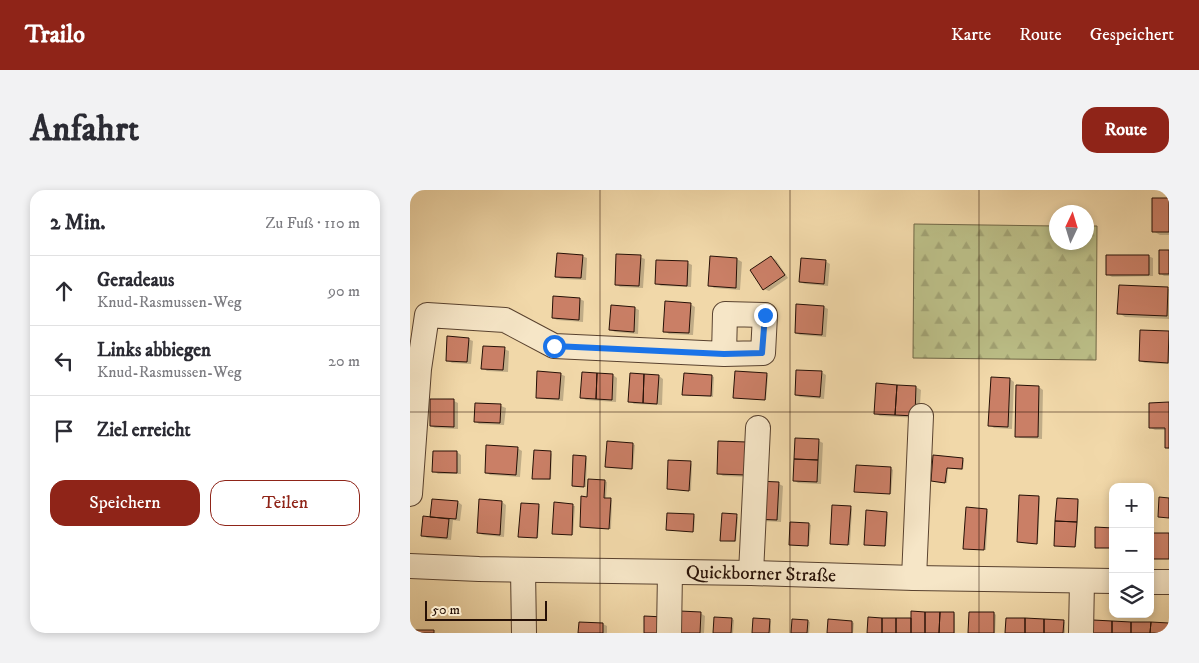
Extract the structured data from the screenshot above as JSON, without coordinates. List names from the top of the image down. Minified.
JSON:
{"streets":{"street":["Quickborner Straße"]},"scale_bar":"50 m","north":"top","page":{"header":"Trailo","nav":["Karte","Route","Gespeichert"],"buttons":["Route",["Speichern","Teilen"]],"title":"Anfahrt","heading":["2 Min.","Zu Fuß · 110 m"],"list":[["Geradeaus","Knud-Rasmussen-Weg","90 m"],["Links abbiegen","Knud-Rasmussen-Weg","20 m"],"Ziel erreicht"],"map_buttons":["+","−"],"scale":"50 m"}}
